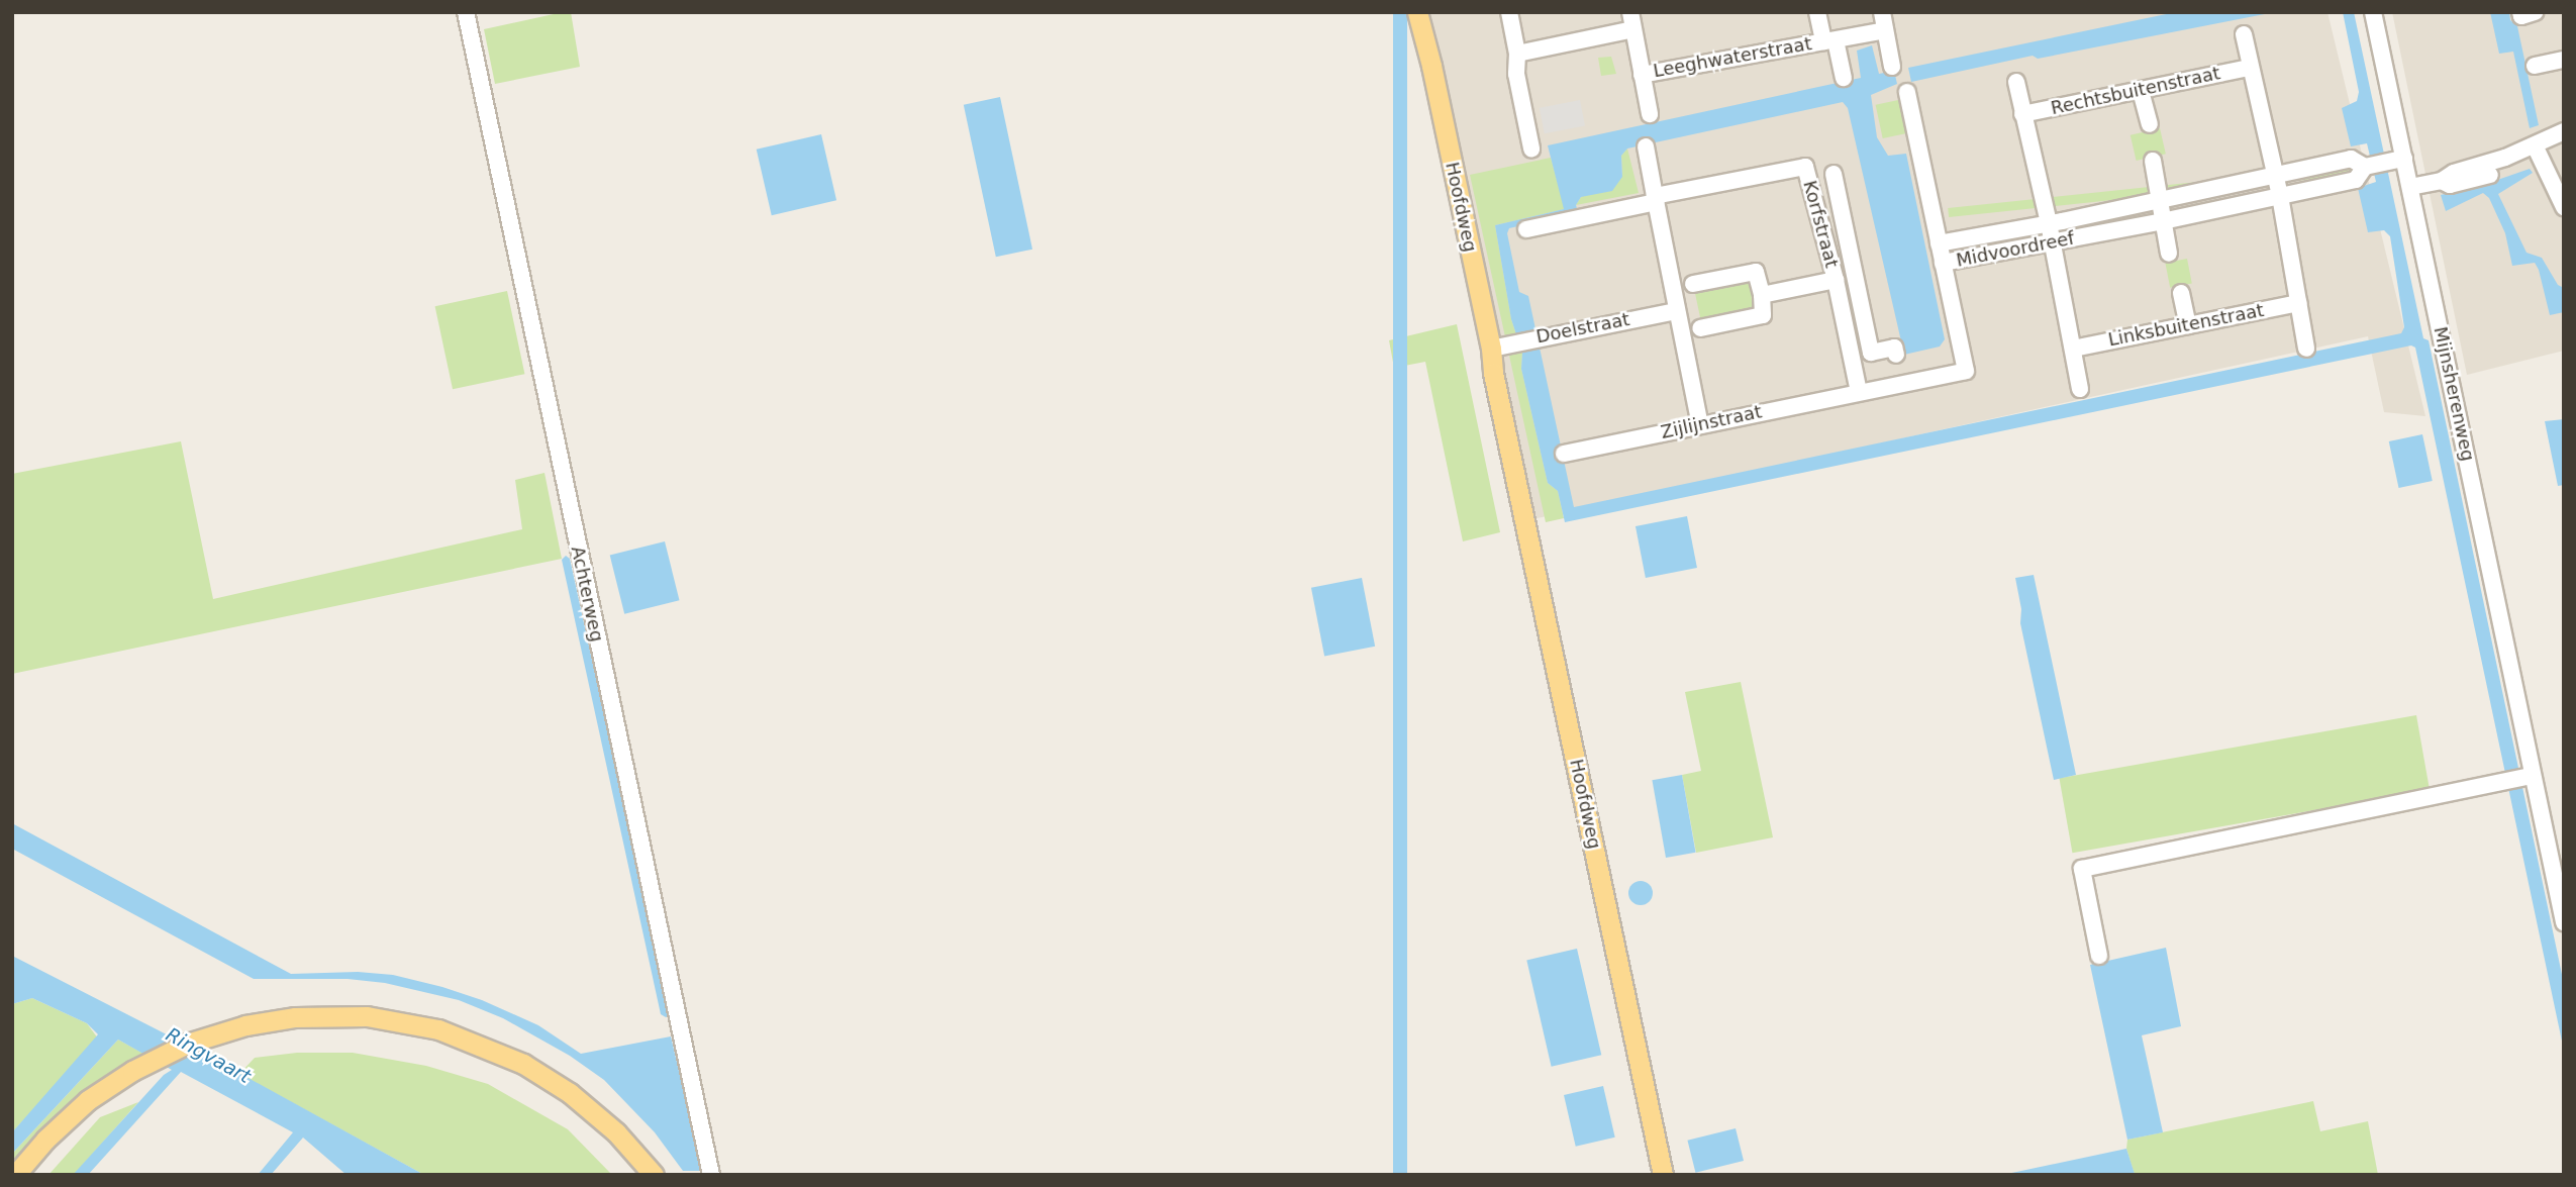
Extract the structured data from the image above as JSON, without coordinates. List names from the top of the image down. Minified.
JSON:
{"streets":{"main road":["Hoofdweg"],"street":["Leeghwaterstraat","Rechtsbuitenstraat","Korfstraat","Midvoordreef","Linksbuitenstraat","Doelstraat","Mijnsherenweg","Zijlijnstraat","Achterweg"]},"crossings":[["Hoofdweg","Doelstraat"],["Korfstraat","Zijlijnstraat"],["Midvoordreef","Mijnsherenweg"],["Midvoordreef","Zijlijnstraat"]],"water":["Ringvaart"]}
